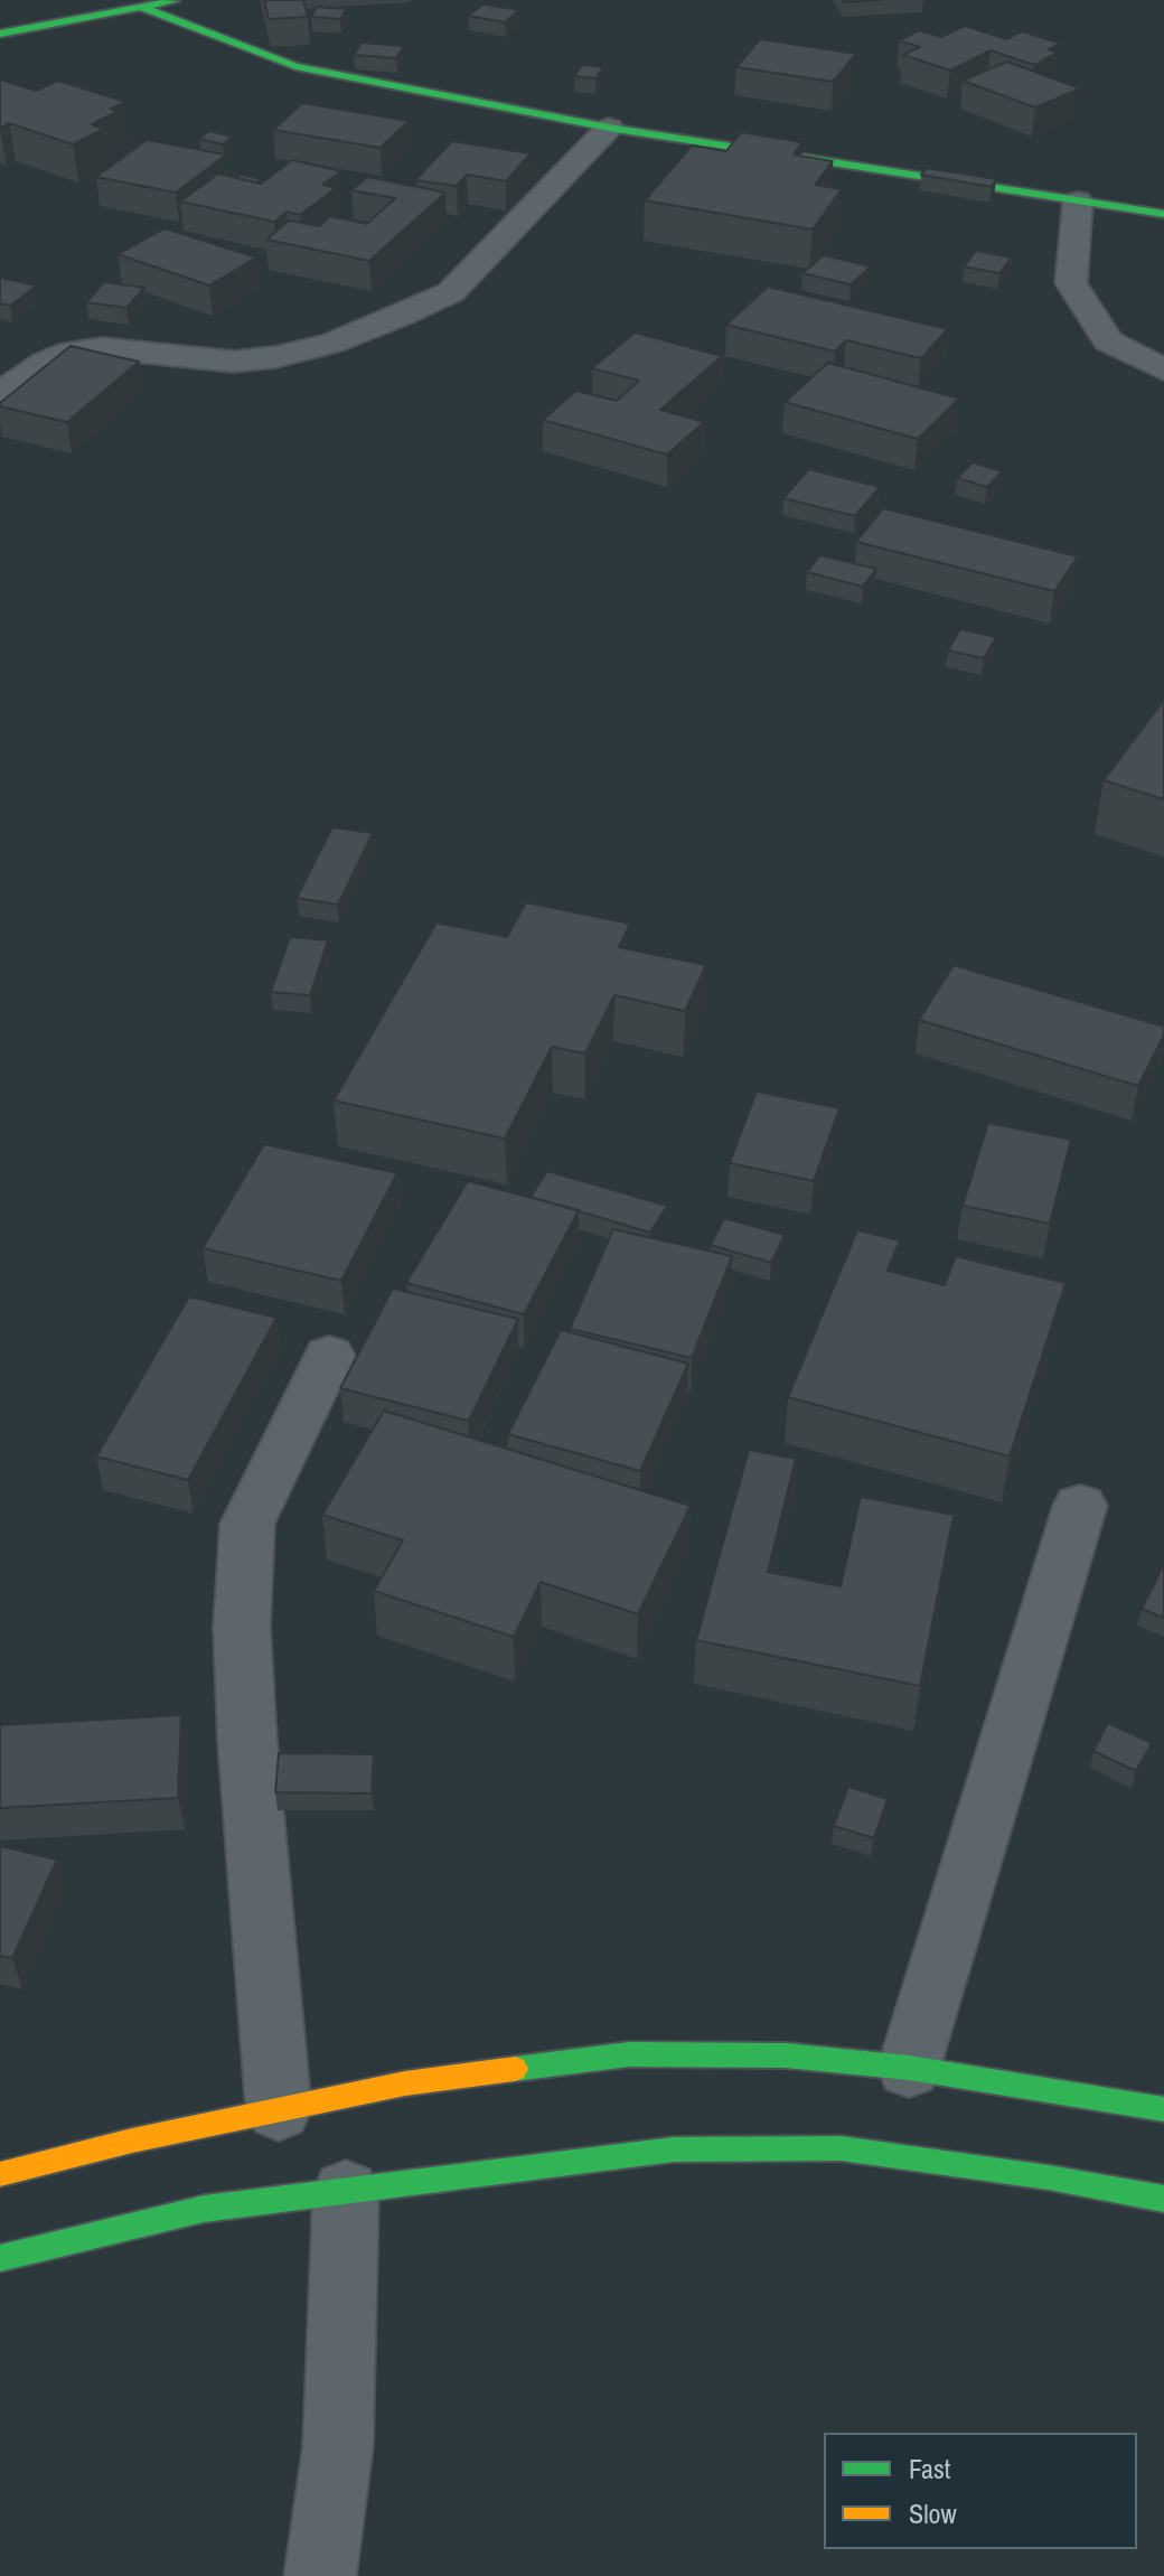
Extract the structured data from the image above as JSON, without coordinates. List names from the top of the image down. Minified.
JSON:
{"legend":["Fast","Slow"]}
